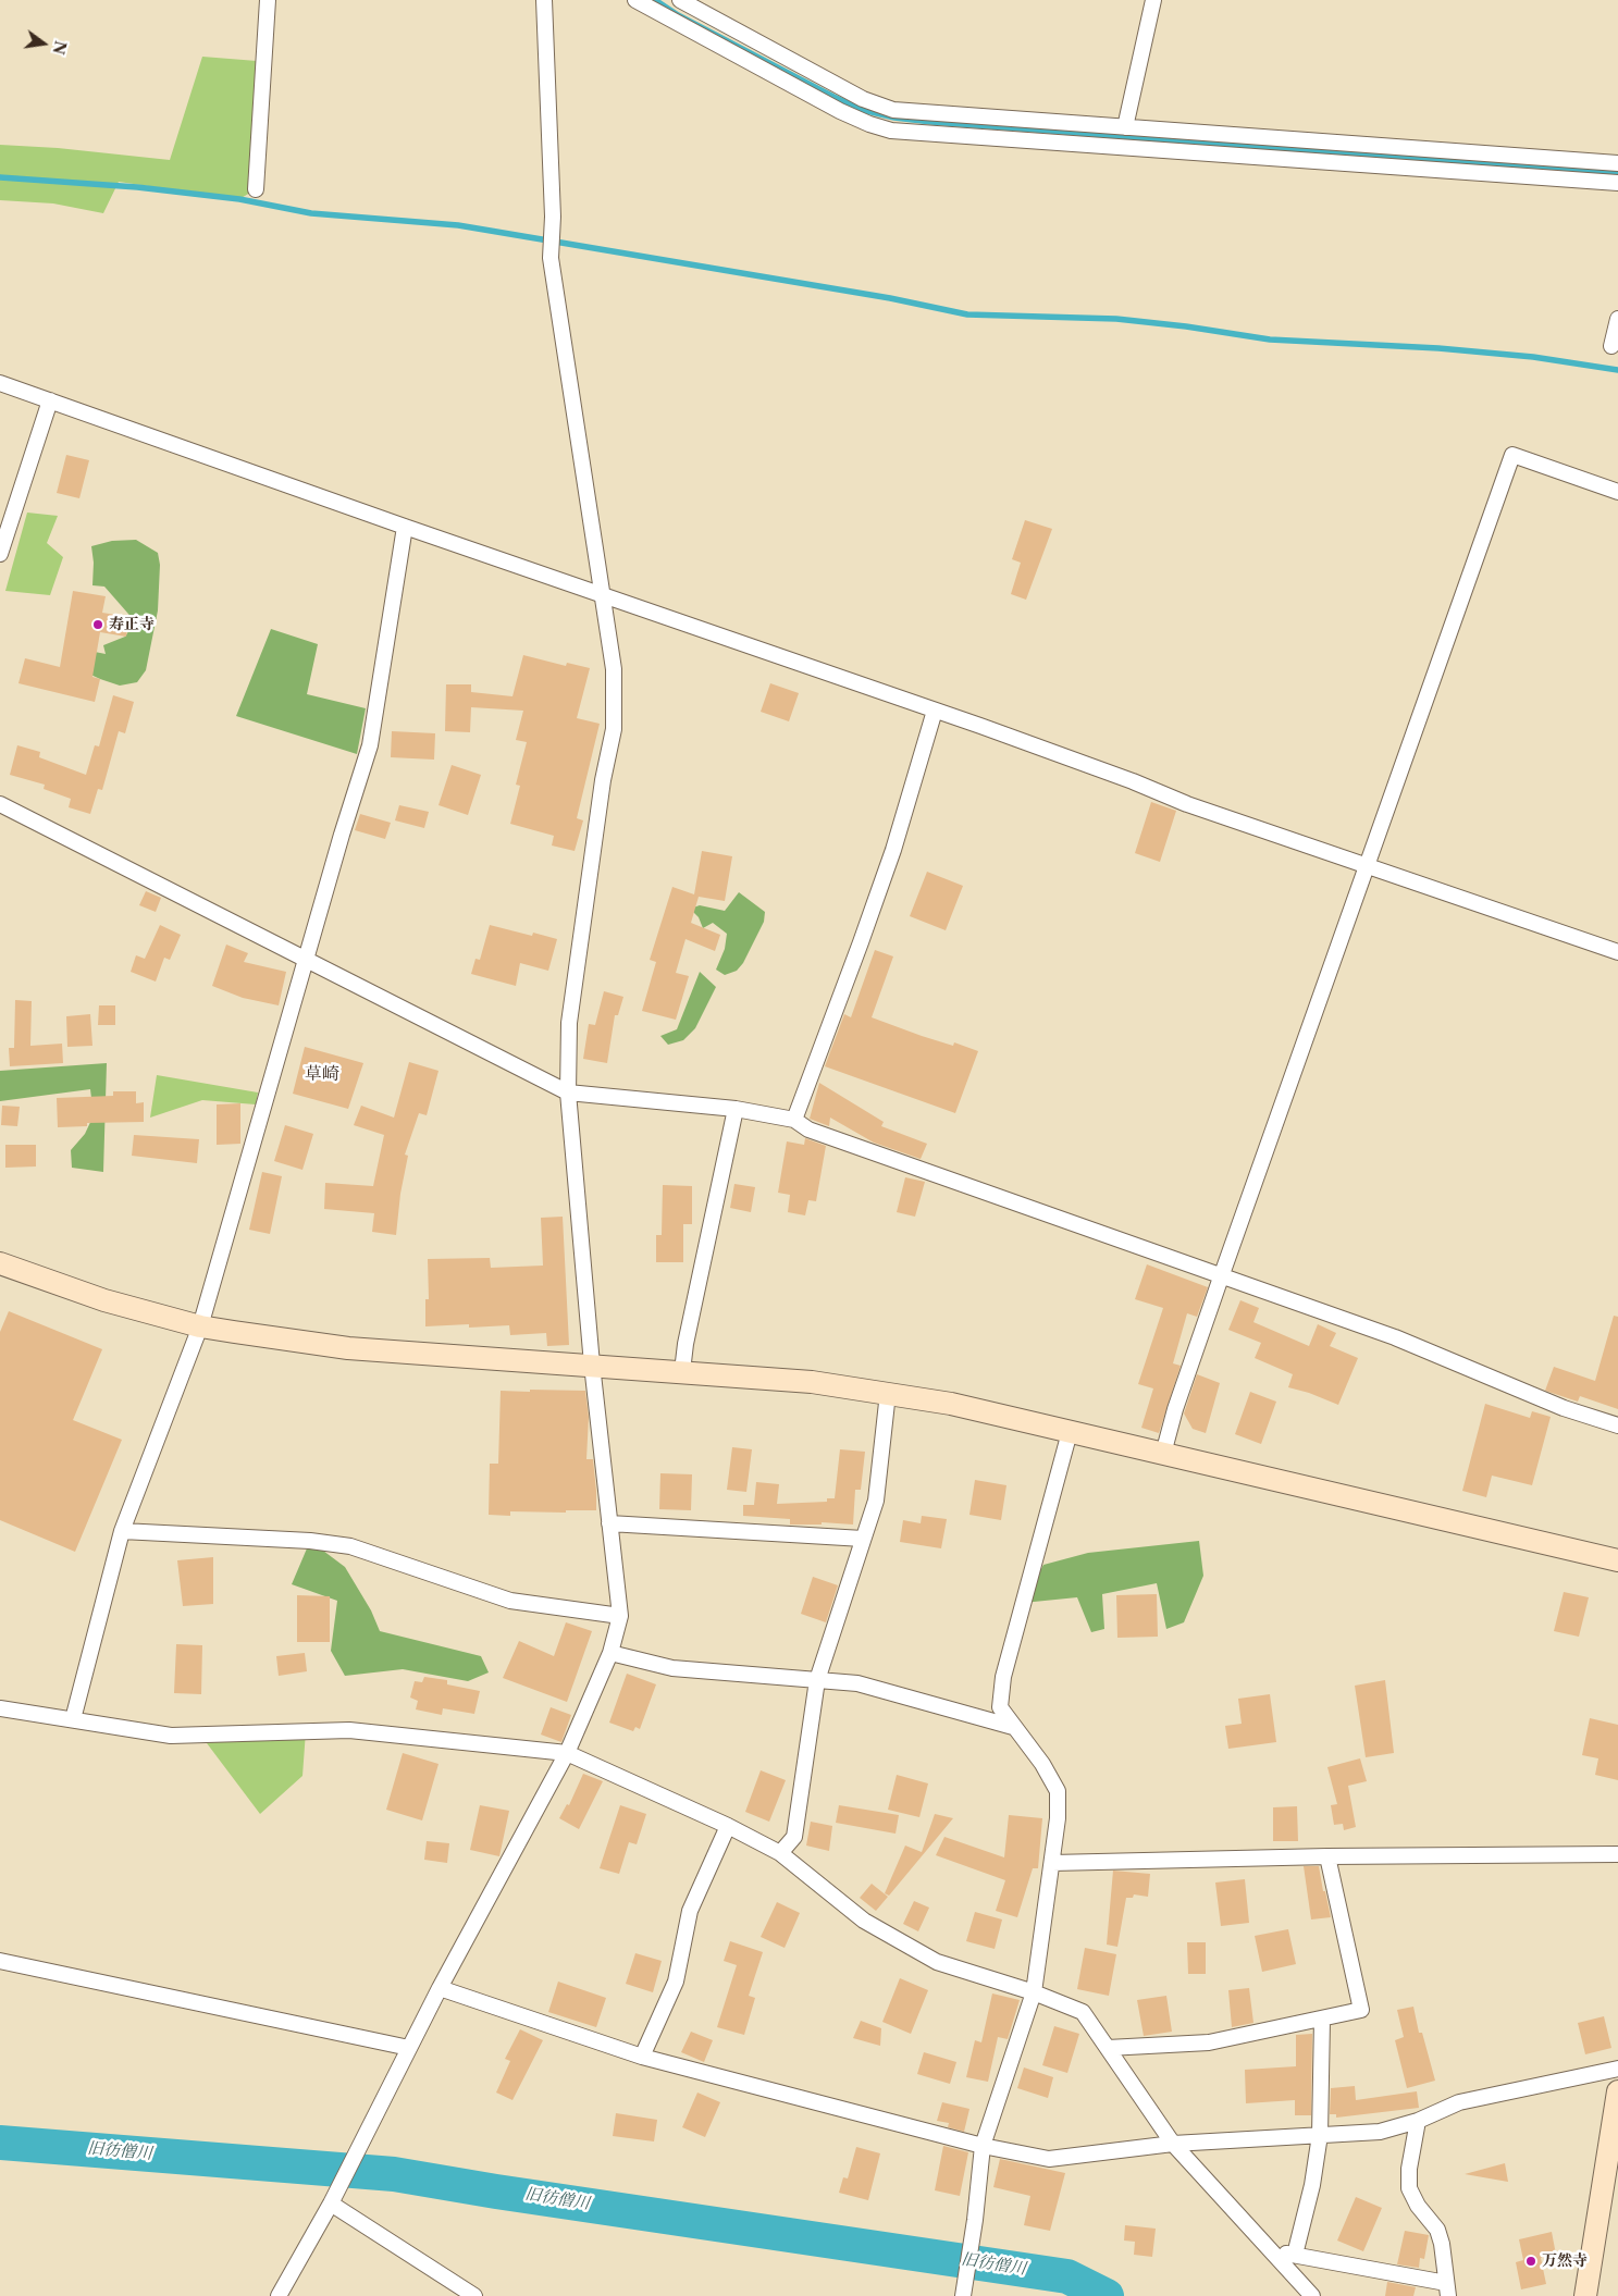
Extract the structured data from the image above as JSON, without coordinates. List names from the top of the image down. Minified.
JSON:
{"districts":["草崎"],"water":["旧彷僧川"],"places":["寿正寺","万然寺"],"north":"right"}
